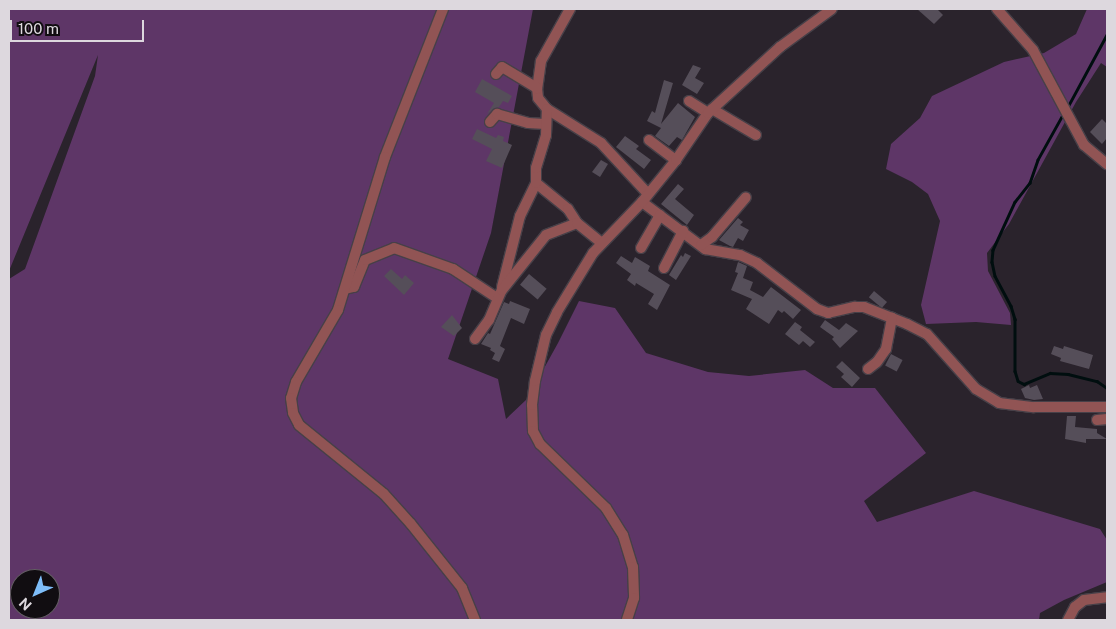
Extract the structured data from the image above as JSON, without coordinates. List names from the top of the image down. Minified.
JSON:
{"scale_bar":"100 m","north":"bottom left"}
